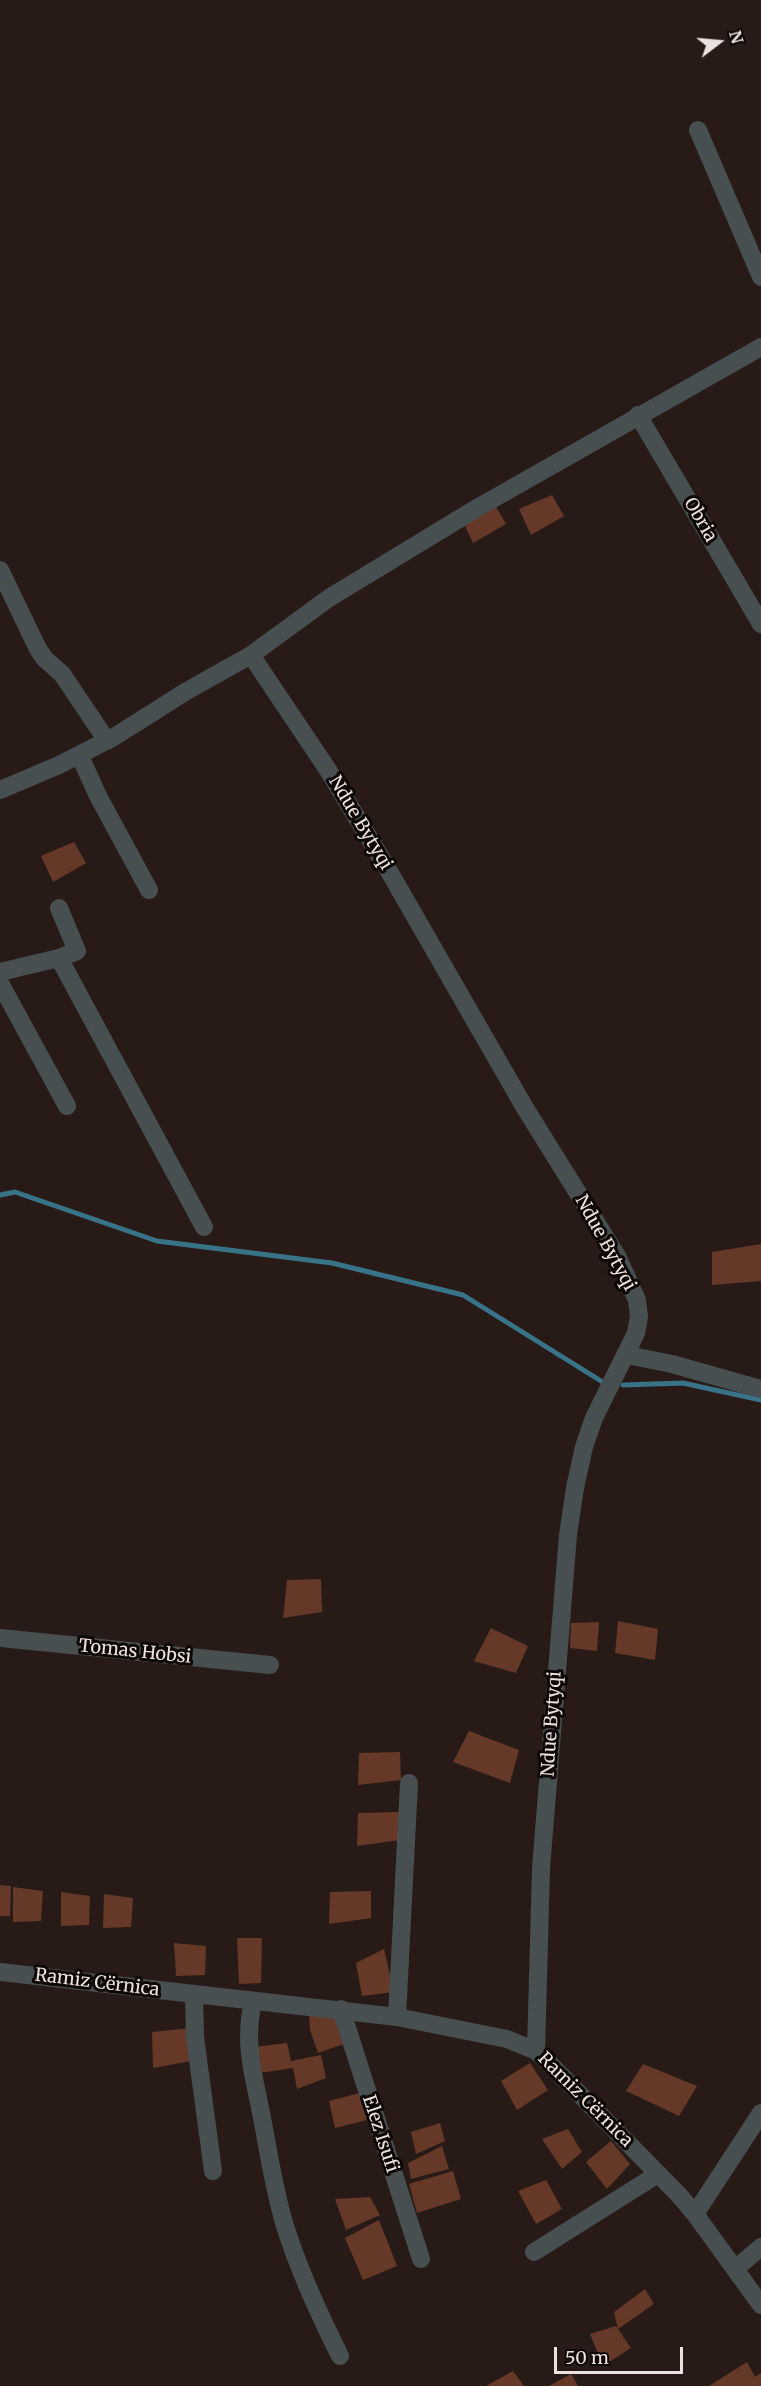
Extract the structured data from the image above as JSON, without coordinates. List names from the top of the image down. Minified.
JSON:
{"streets":{"street":["Obria","Ndue Bytyqi","Tomas Hobsi","Ramiz Cërnica","Elez Isufi"]},"crossings":[["Ndue Bytyqi","Ramiz Cërnica"],["Ramiz Cërnica","Elez Isufi"]],"scale_bar":"50 m","north":"right"}
